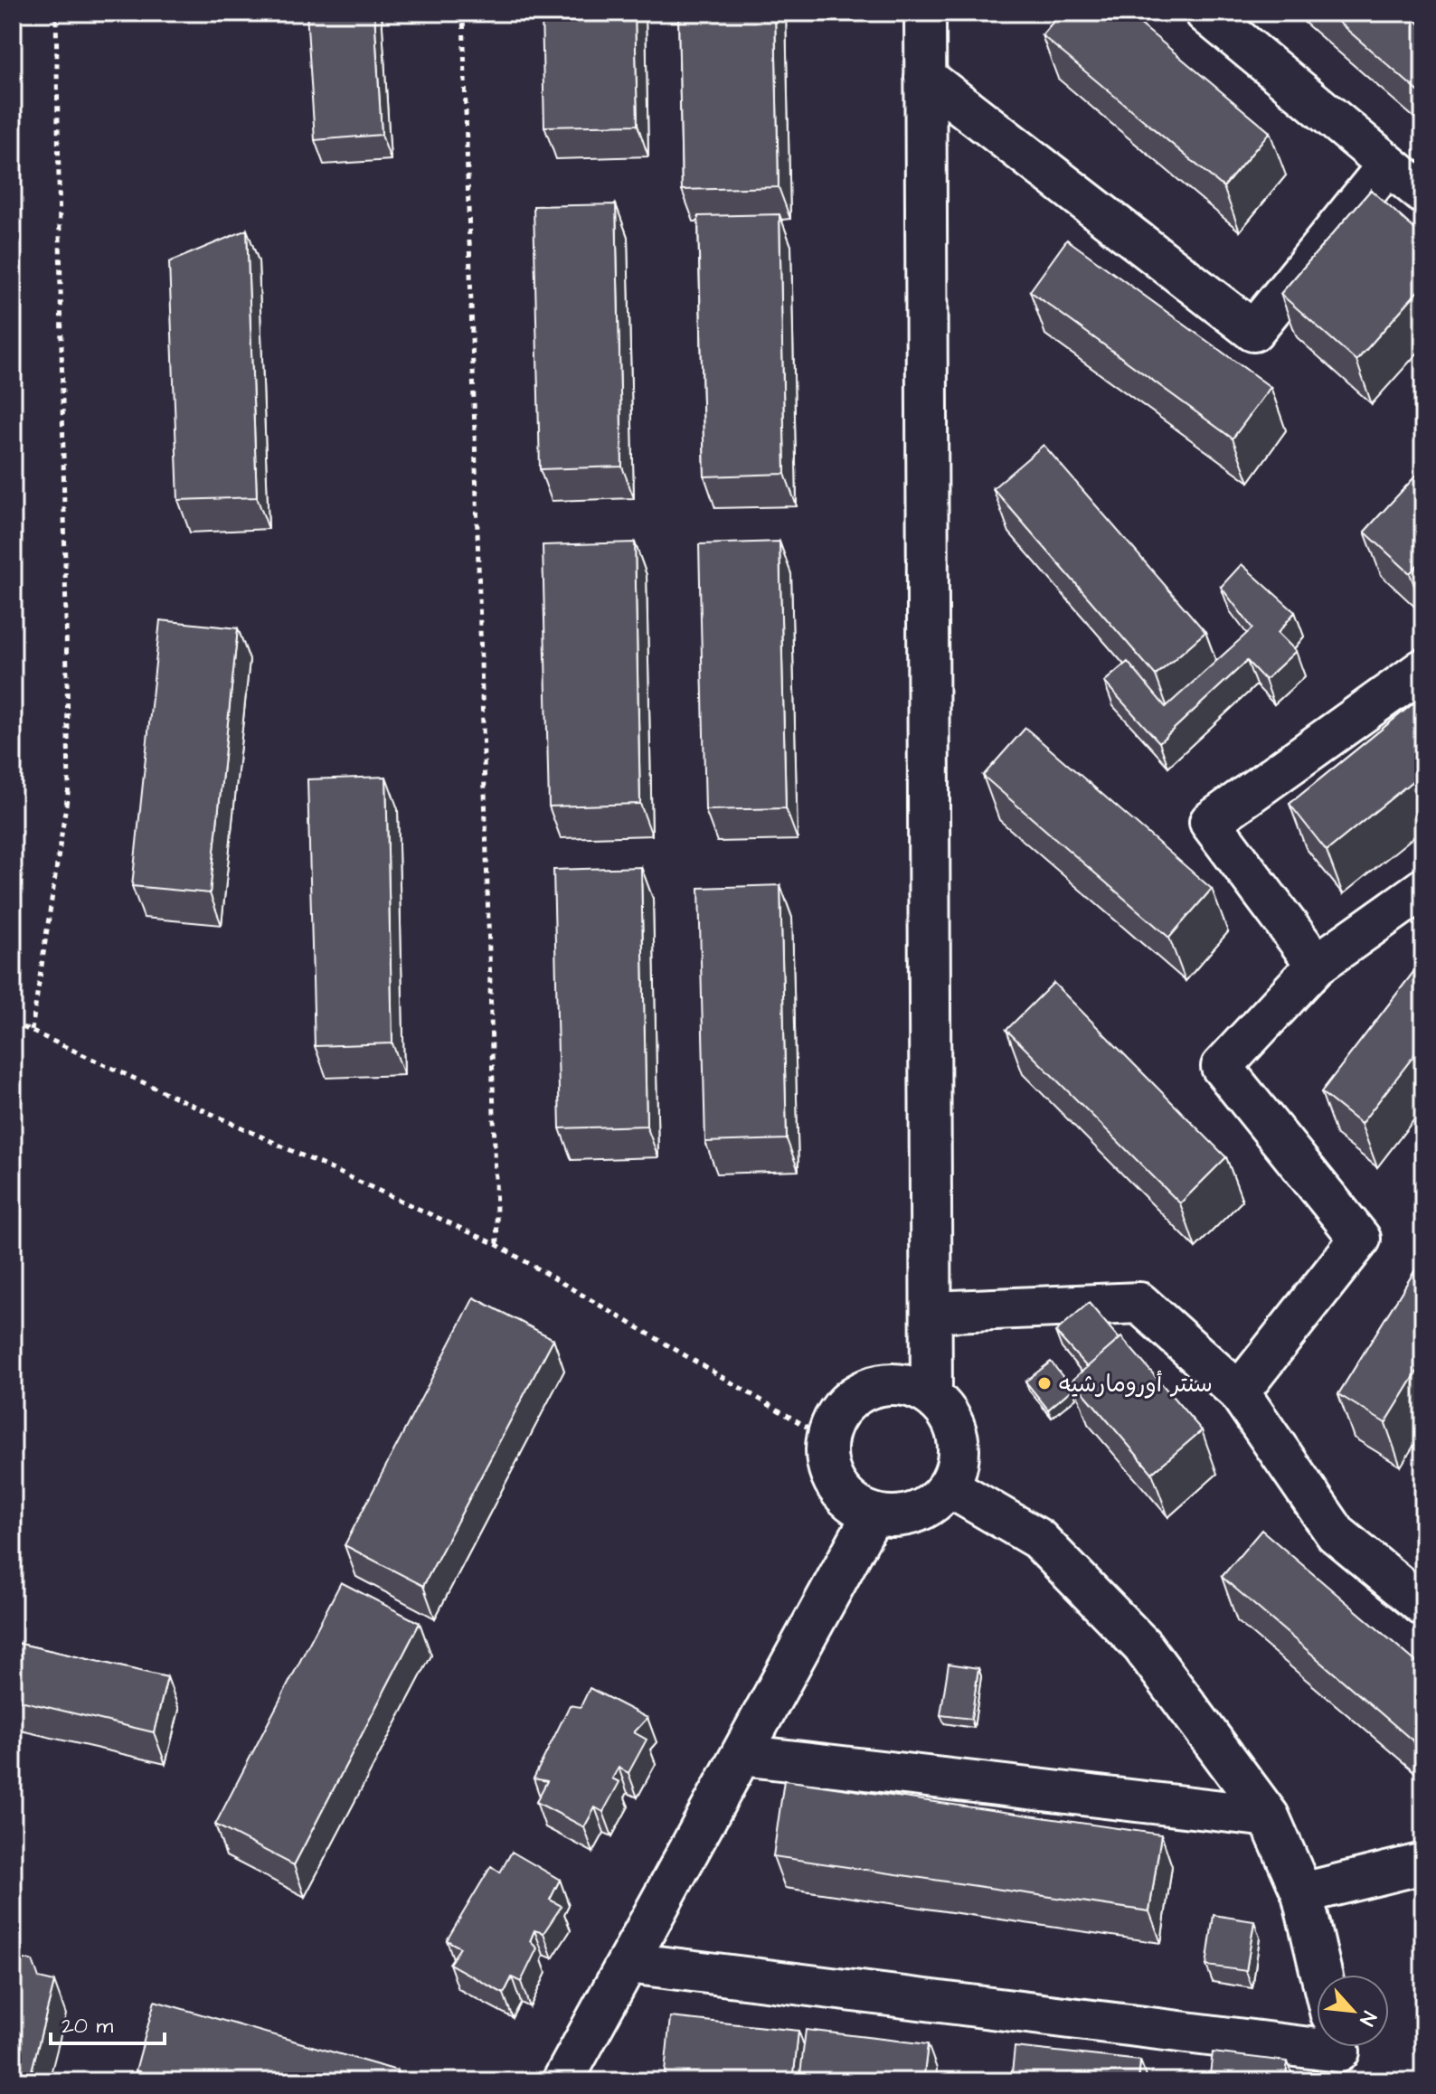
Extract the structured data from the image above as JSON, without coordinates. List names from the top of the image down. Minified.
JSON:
{"places":["سنتر أورومارشيه"],"scale_bar":"20 m","north":"bottom right"}
